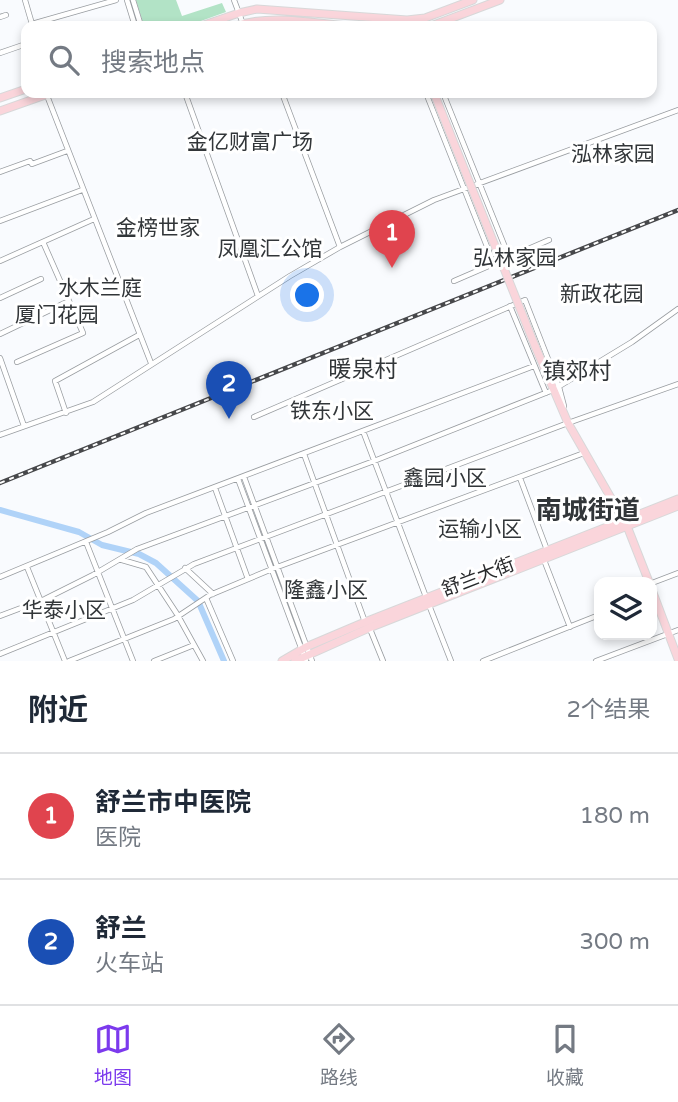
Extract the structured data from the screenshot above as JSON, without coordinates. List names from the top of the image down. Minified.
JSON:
{"streets":{"main road":["舒兰大街"]},"districts":["金亿财富广场","泓林家园","金榜世家","凤凰汇公馆","弘林家园","水木兰庭","新政花园","厦门花园","暖泉村","镇郊村","铁东小区","鑫园小区","南城街道","运输小区","隆鑫小区","华泰小区"],"page":{"search":"搜索地点","pins":["1","2"],"heading":["附近","2个结果"],"list":[{"mark":"1","name":"舒兰市中医院","note":"医院","value":"180 m"},{"mark":"2","name":"舒兰","note":"火车站","value":"300 m"}],"nav":["地图","路线","收藏"]}}
